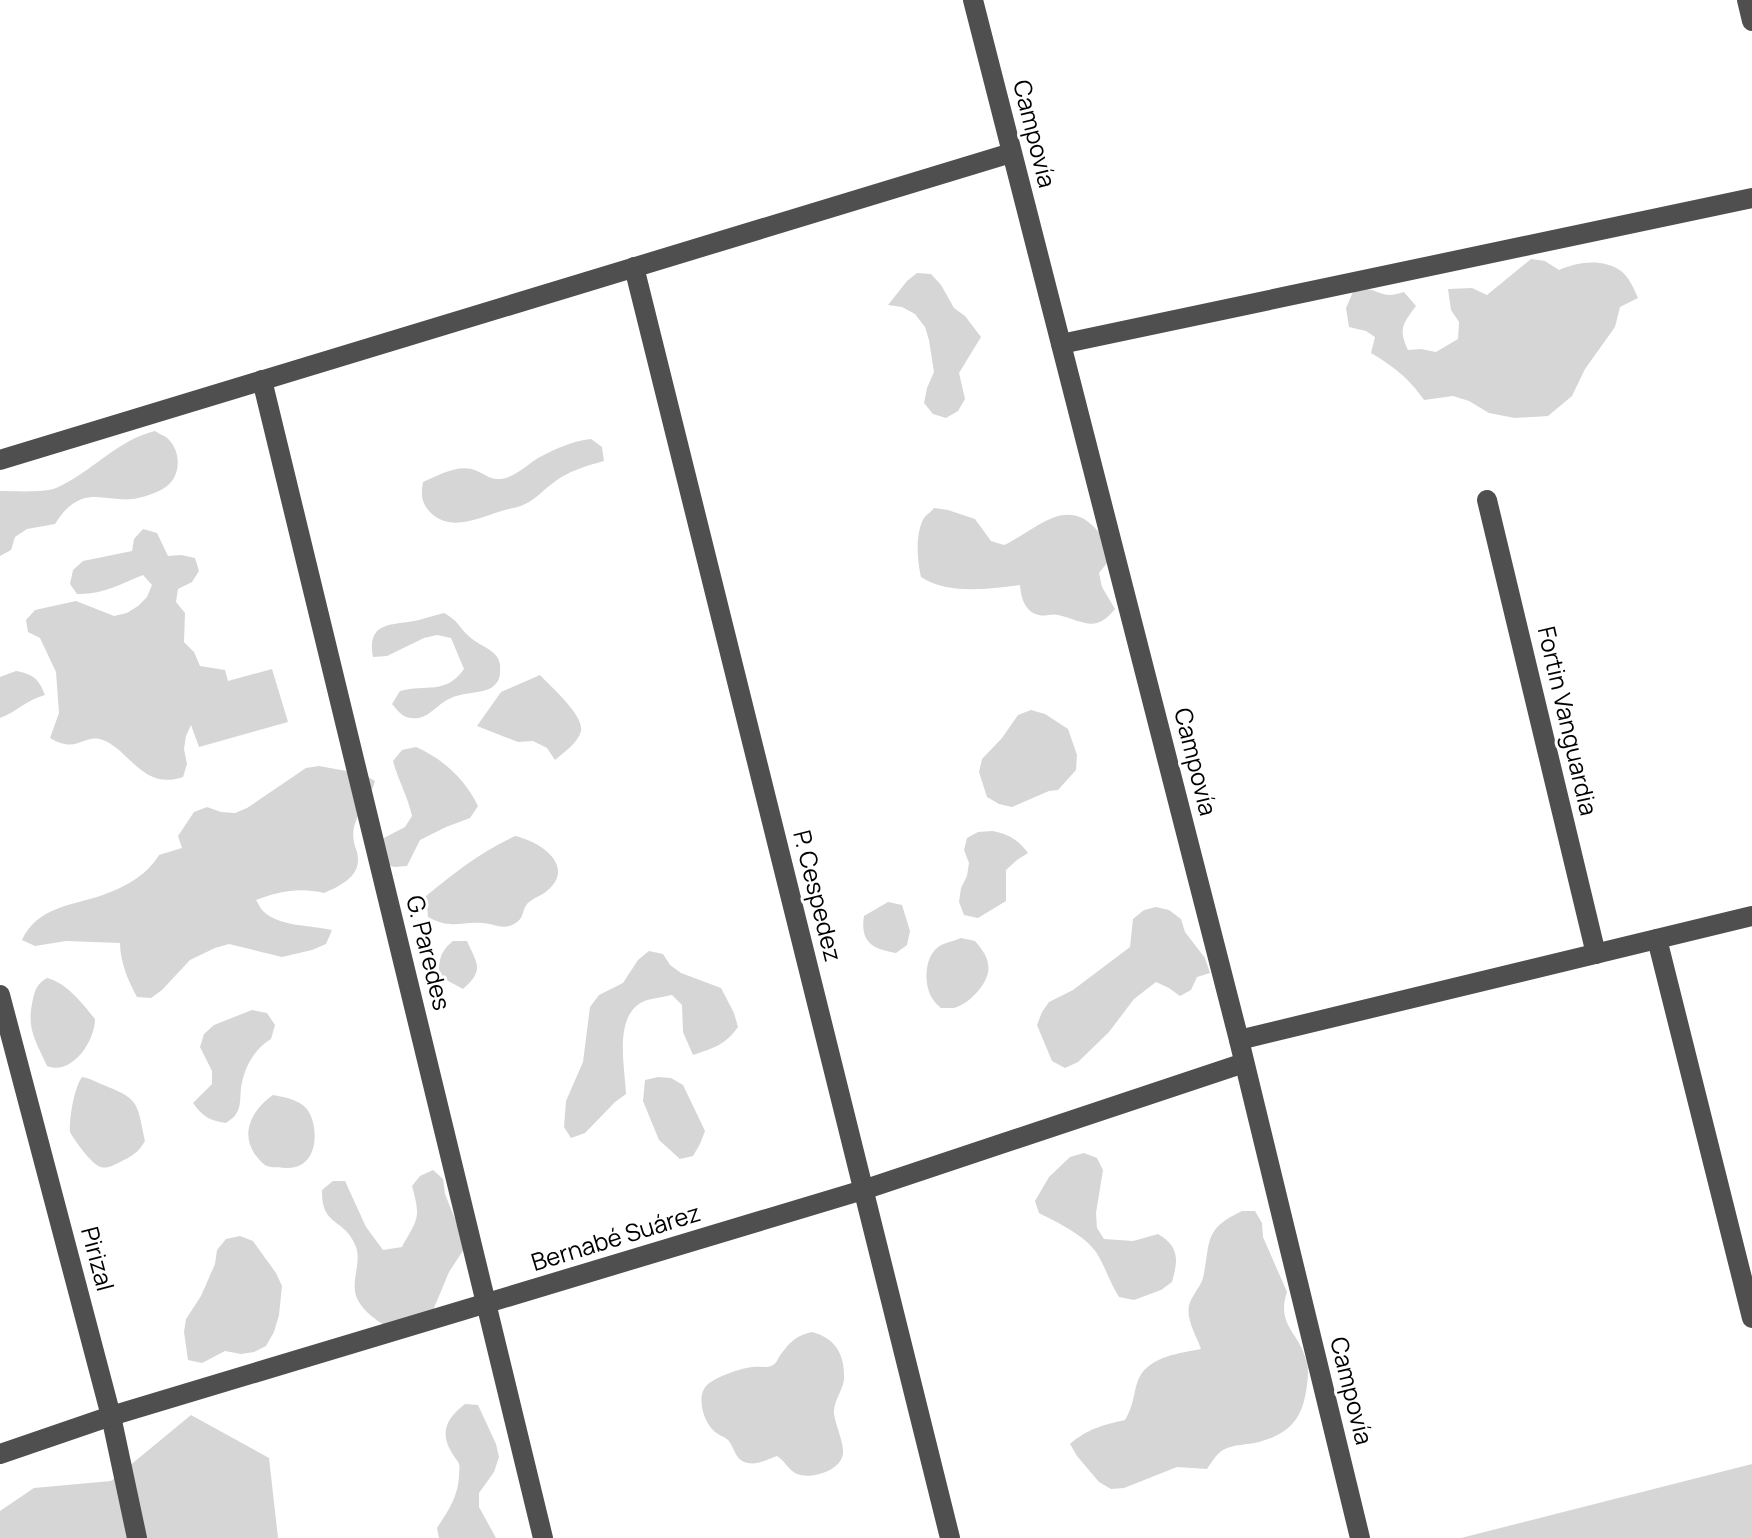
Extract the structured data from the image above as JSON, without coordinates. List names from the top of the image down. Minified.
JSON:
{"streets":{"street":["Campovía","Fortin Vanguardia","P. Cespedez","G. Paredes","Bernabé Suárez","Pirizal"]},"crossings":[["Campovía","Bernabé Suárez"],["P. Cespedez","Bernabé Suárez"],["G. Paredes","Bernabé Suárez"],["Bernabé Suárez","Pirizal"]]}
